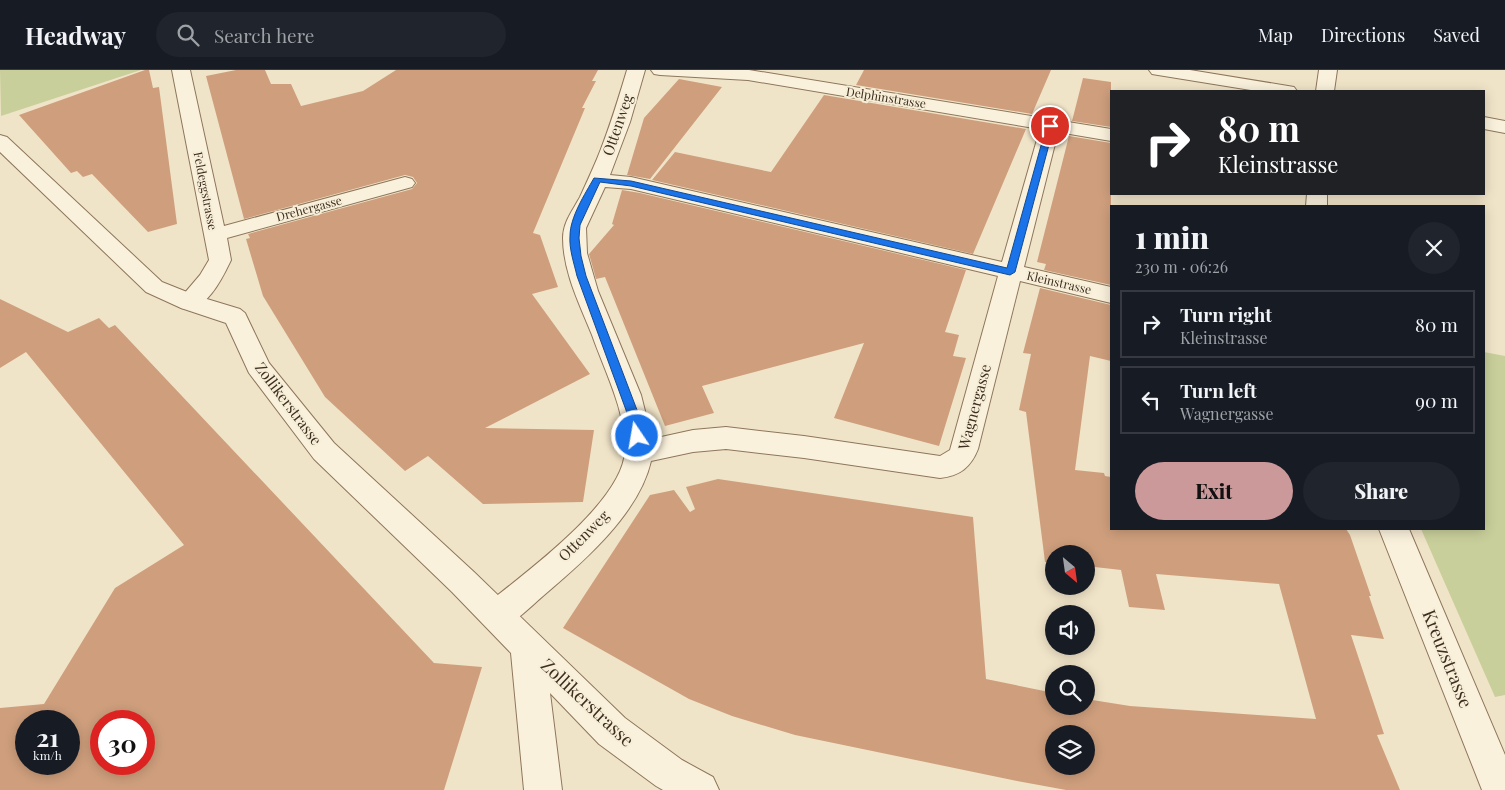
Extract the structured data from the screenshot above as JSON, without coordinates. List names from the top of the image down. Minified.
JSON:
{"streets":{"street":["Delphinstrasse","Ottenweg","Feldeggstrasse","Drehergasse","Kleinstrasse","Zollikerstrasse","Wagnergasse","Kreuzstrasse"]},"crossings":[["Delphinstrasse","Wagnergasse"],["Ottenweg","Kleinstrasse"],["Ottenweg","Zollikerstrasse"],["Ottenweg","Wagnergasse"],["Feldeggstrasse","Drehergasse"],["Feldeggstrasse","Zollikerstrasse"],["Kleinstrasse","Wagnergasse"]],"north":"bottom right","page":{"header":"Headway","search":"Search here","nav":["Map","Directions","Saved"],"turn":["80 m","Kleinstrasse"],"heading":["1 min","230 m · 06:26"],"list":[{"name":"Turn right","note":"Kleinstrasse","value":"80 m"},{"name":"Turn left","note":"Wagnergasse","value":"90 m"}],"buttons":["Exit","Share"],"speed":"21 km/h","limit":"30"}}
